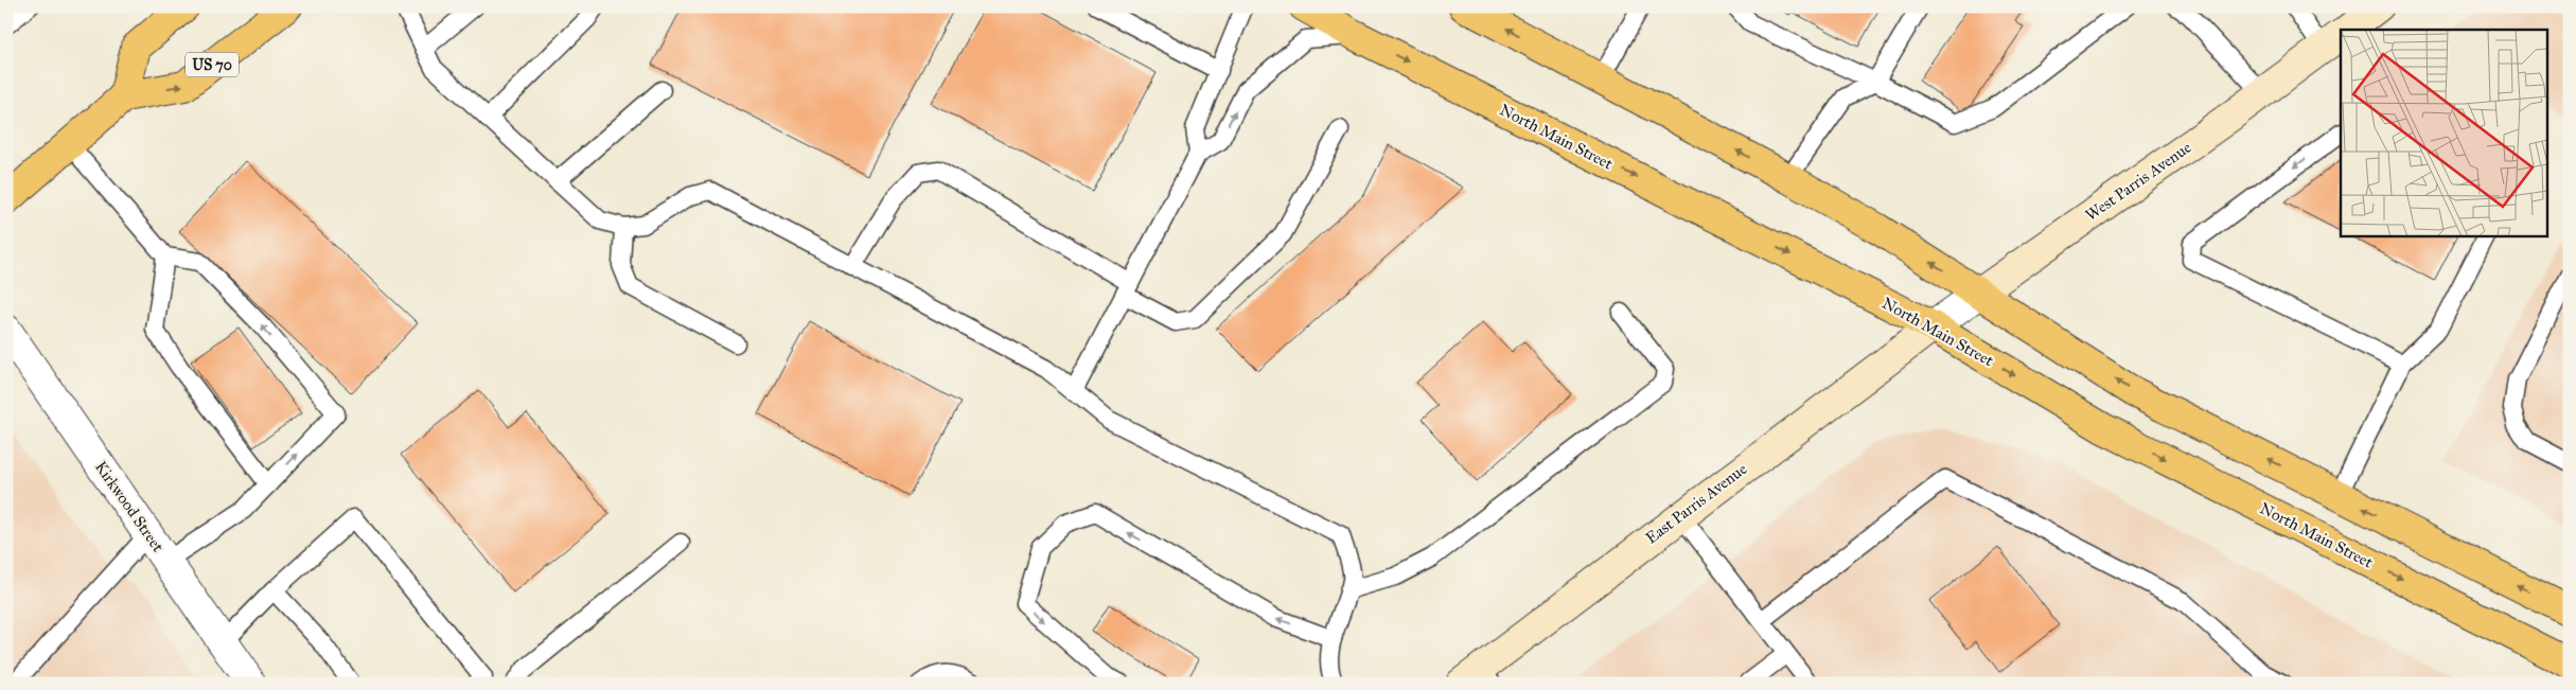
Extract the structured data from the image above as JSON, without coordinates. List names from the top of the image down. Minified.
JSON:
{"streets":{"main road":["US 70","North Main Street"],"street":["West Parris Avenue","East Parris Avenue","Kirkwood Street"]},"crossings":[["North Main Street","West Parris Avenue"],["North Main Street","East Parris Avenue"],["West Parris Avenue","East Parris Avenue"]]}
